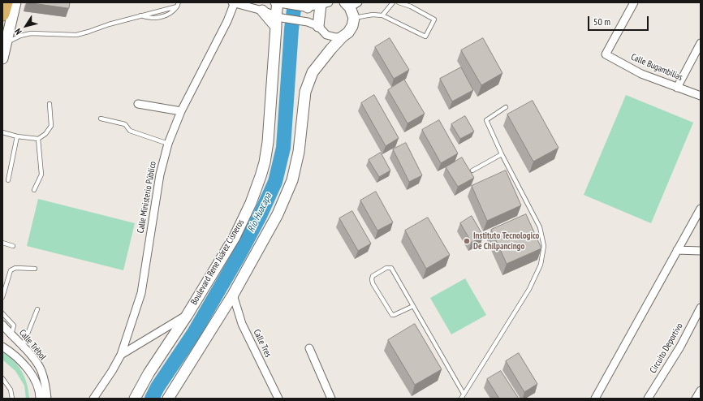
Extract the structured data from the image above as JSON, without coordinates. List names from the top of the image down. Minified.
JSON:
{"streets":{"main road":["Boulevard Rene Juárez Cisneros"],"street":["Calle Bugambilias","Calle Ministerio Público","Calle Tres","Calle Trébol","Circuito Deportivo"]},"water":["Río Huacapa"],"places":["Instituto Tecnologico De Chilpancingo"],"scale_bar":"50 m","north":"bottom left"}
